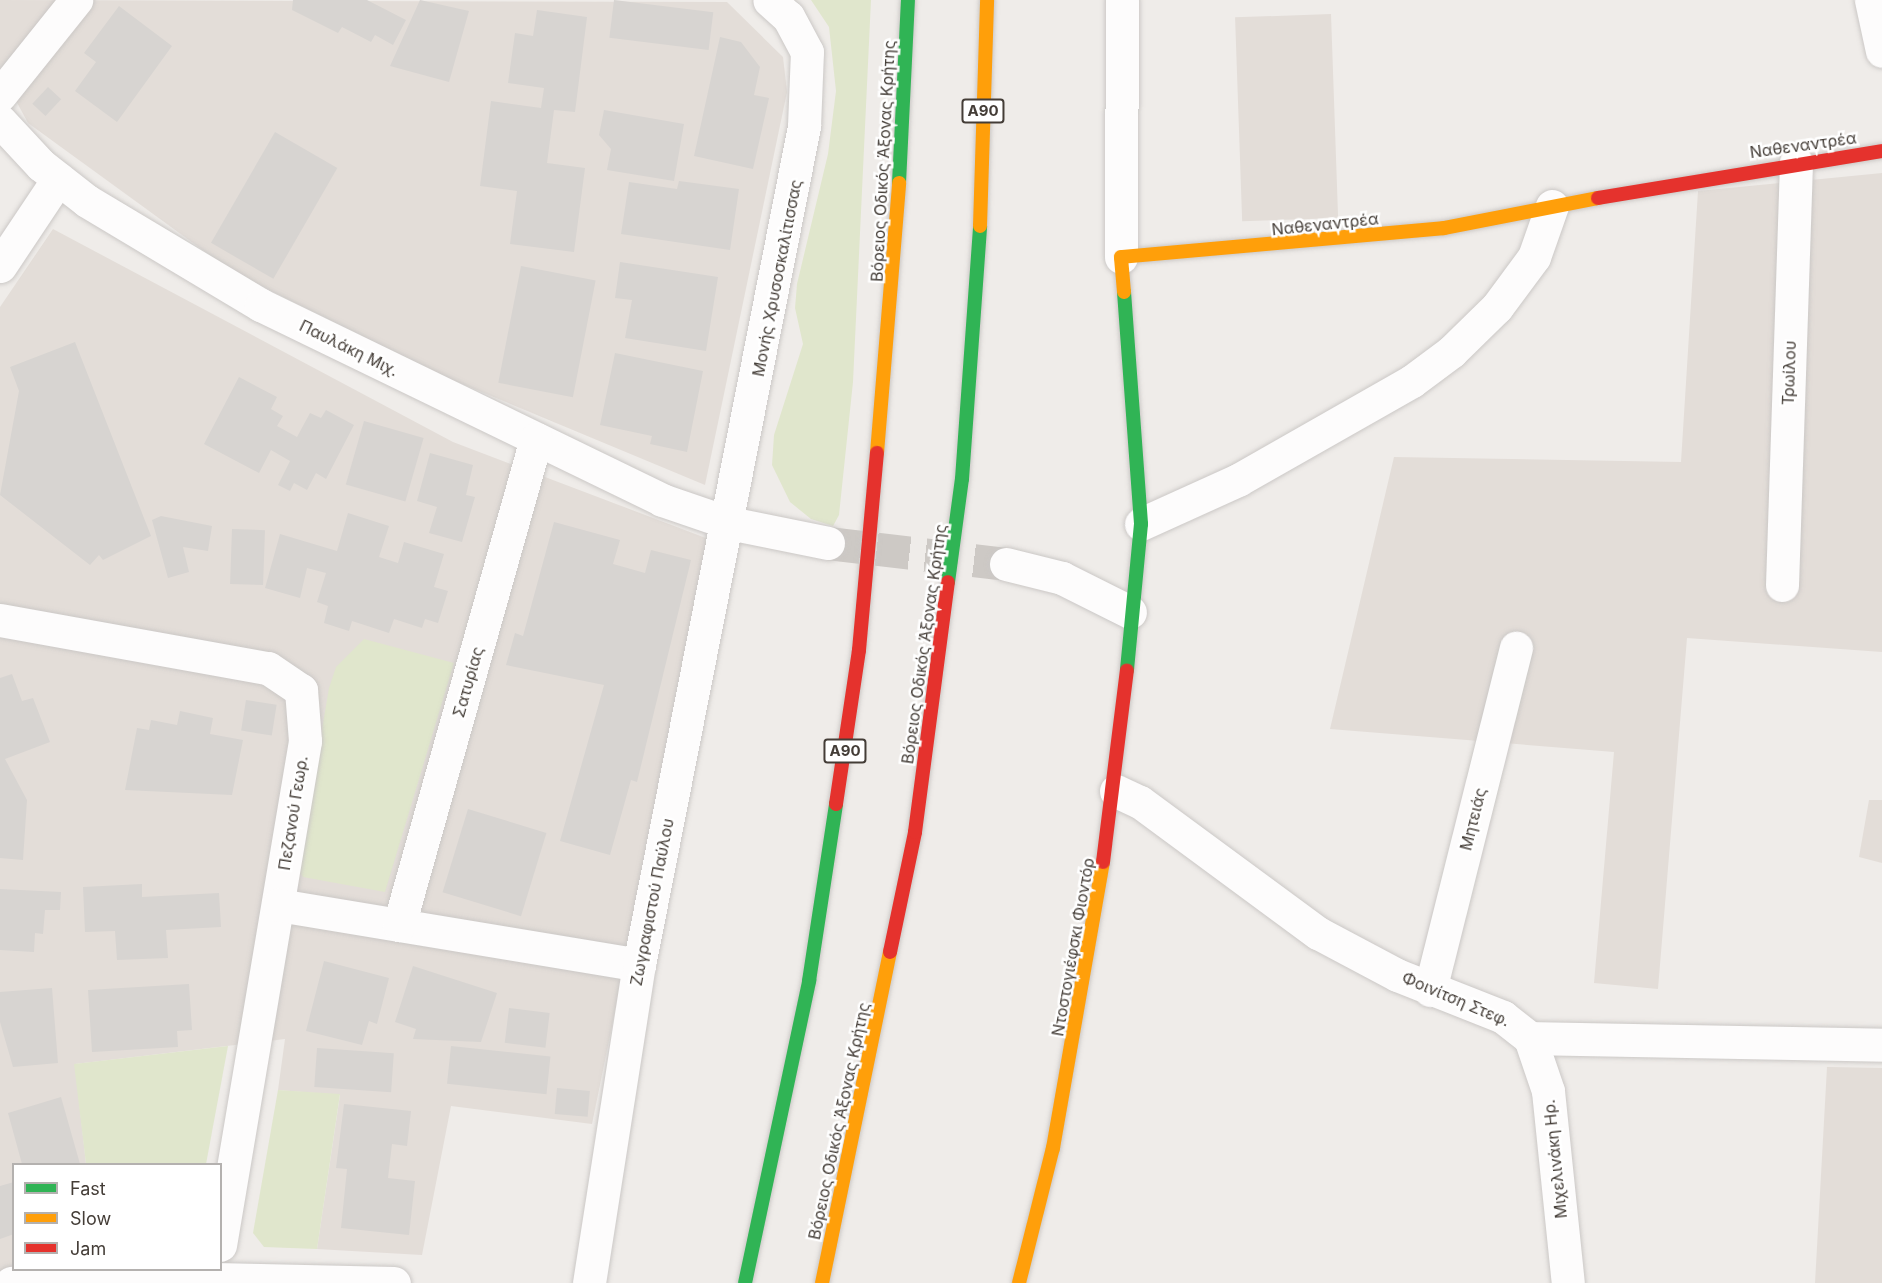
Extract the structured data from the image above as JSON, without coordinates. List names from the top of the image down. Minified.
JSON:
{"streets":{"main road":["Α90","Ναθεναντρέα","Βόρειος Οδικός Άξονας Κρήτης","Ντοστογιέφσκι Φιοντόρ"],"street":["Μονής Χρυσοσκαλίτισσας","Παυλάκη Μιχ.","Τρωίλου","Σατυρίας","Πεζανού Γεωρ.","Μητειάς","Ζωγραφιστού Παύλου","Φοινίτση Στεφ.","Μιχελινάκη Ηρ."]},"crossings":[["Ναθεναντρέα","Τρωίλου"],["Μονής Χρυσοσκαλίτισσας","Παυλάκη Μιχ."],["Μονής Χρυσοσκαλίτισσας","Ζωγραφιστού Παύλου"],["Παυλάκη Μιχ.","Σατυρίας"],["Παυλάκη Μιχ.","Ζωγραφιστού Παύλου"],["Μητειάς","Φοινίτση Στεφ."],["Ντοστογιέφσκι Φιοντόρ","Φοινίτση Στεφ."],["Φοινίτση Στεφ.","Μιχελινάκη Ηρ."]],"legend":["Fast","Slow","Jam"]}
